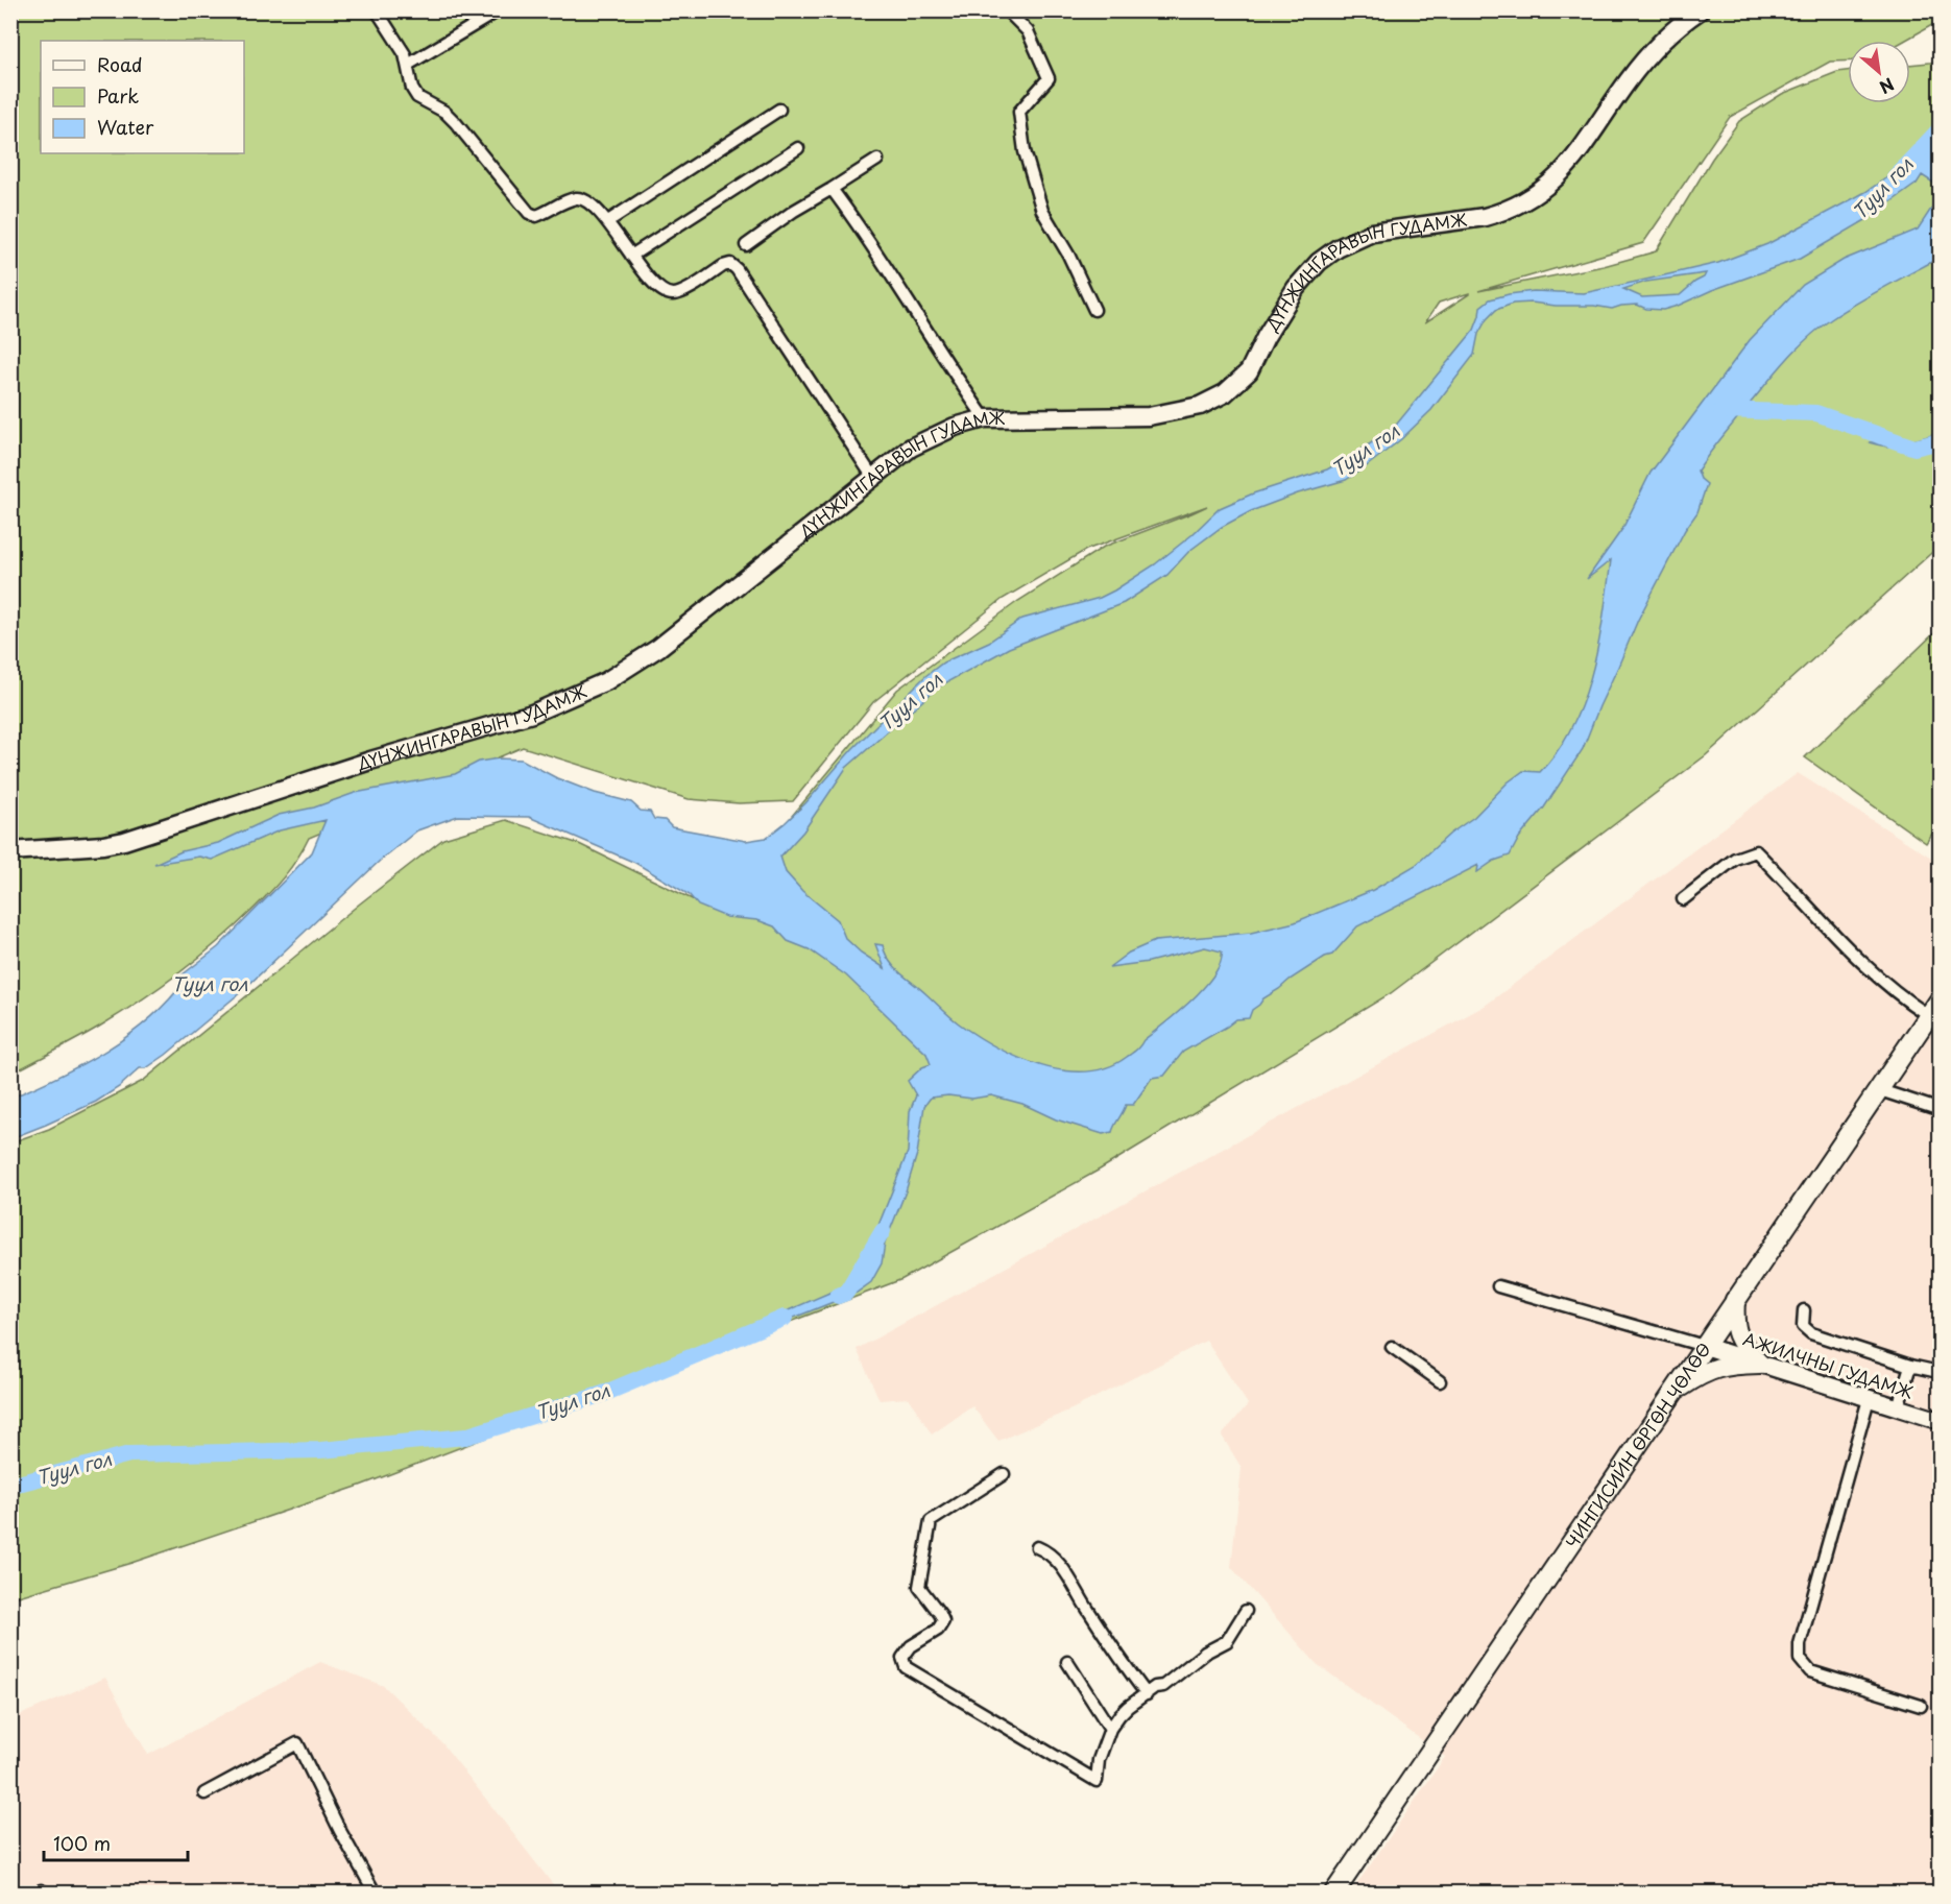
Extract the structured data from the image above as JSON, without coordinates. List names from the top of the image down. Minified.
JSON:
{"streets":{"highway":["ЧИНГИСИЙН ӨРГӨН ЧӨЛӨӨ"],"main road":["ДҮНЖИНГАРАВЫН ГУДАМЖ","АЖИЛЧНЫ ГУДАМЖ"]},"crossings":[["АЖИЛЧНЫ ГУДАМЖ","ЧИНГИСИЙН ӨРГӨН ЧӨЛӨӨ"]],"water":["Туул гол"],"legend":["Road","Park","Water"],"scale_bar":"100 m","north":"bottom right"}
